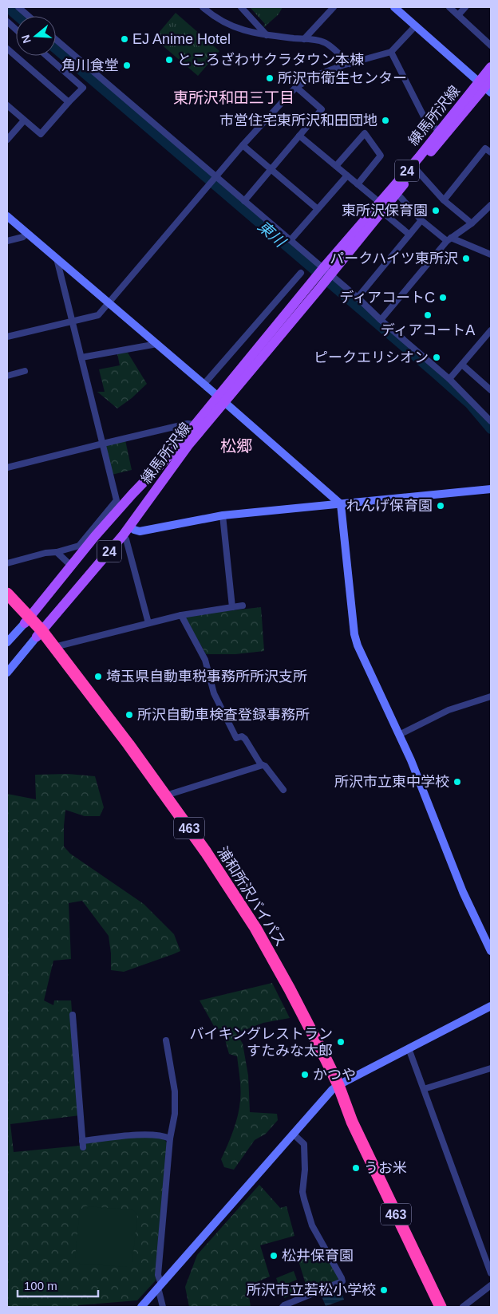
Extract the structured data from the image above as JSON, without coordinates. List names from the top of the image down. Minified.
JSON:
{"streets":{"highway":["463","浦和所沢バイパス"],"main road":["練馬所沢線","24"]},"crossings":[["練馬所沢線","浦和所沢バイパス"]],"districts":["東所沢和田三丁目","松郷"],"water":["東川"],"places":["EJ Anime Hotel","ところざわサクラタウン本棟","角川食堂","所沢市衛生センター","市営住宅東所沢和田団地","東所沢保育園","パークハイツ東所沢","ディアコートC","ディアコートA","ピークエリシオン","れんげ保育園","埼玉県自動車税事務所所沢支所","所沢自動車検査登録事務所","所沢市立東中学校","バイキングレストラン すたみな太郎","かつや","うお米","松井保育園","所沢市立若松小学校"],"scale_bar":"100 m","north":"left"}
